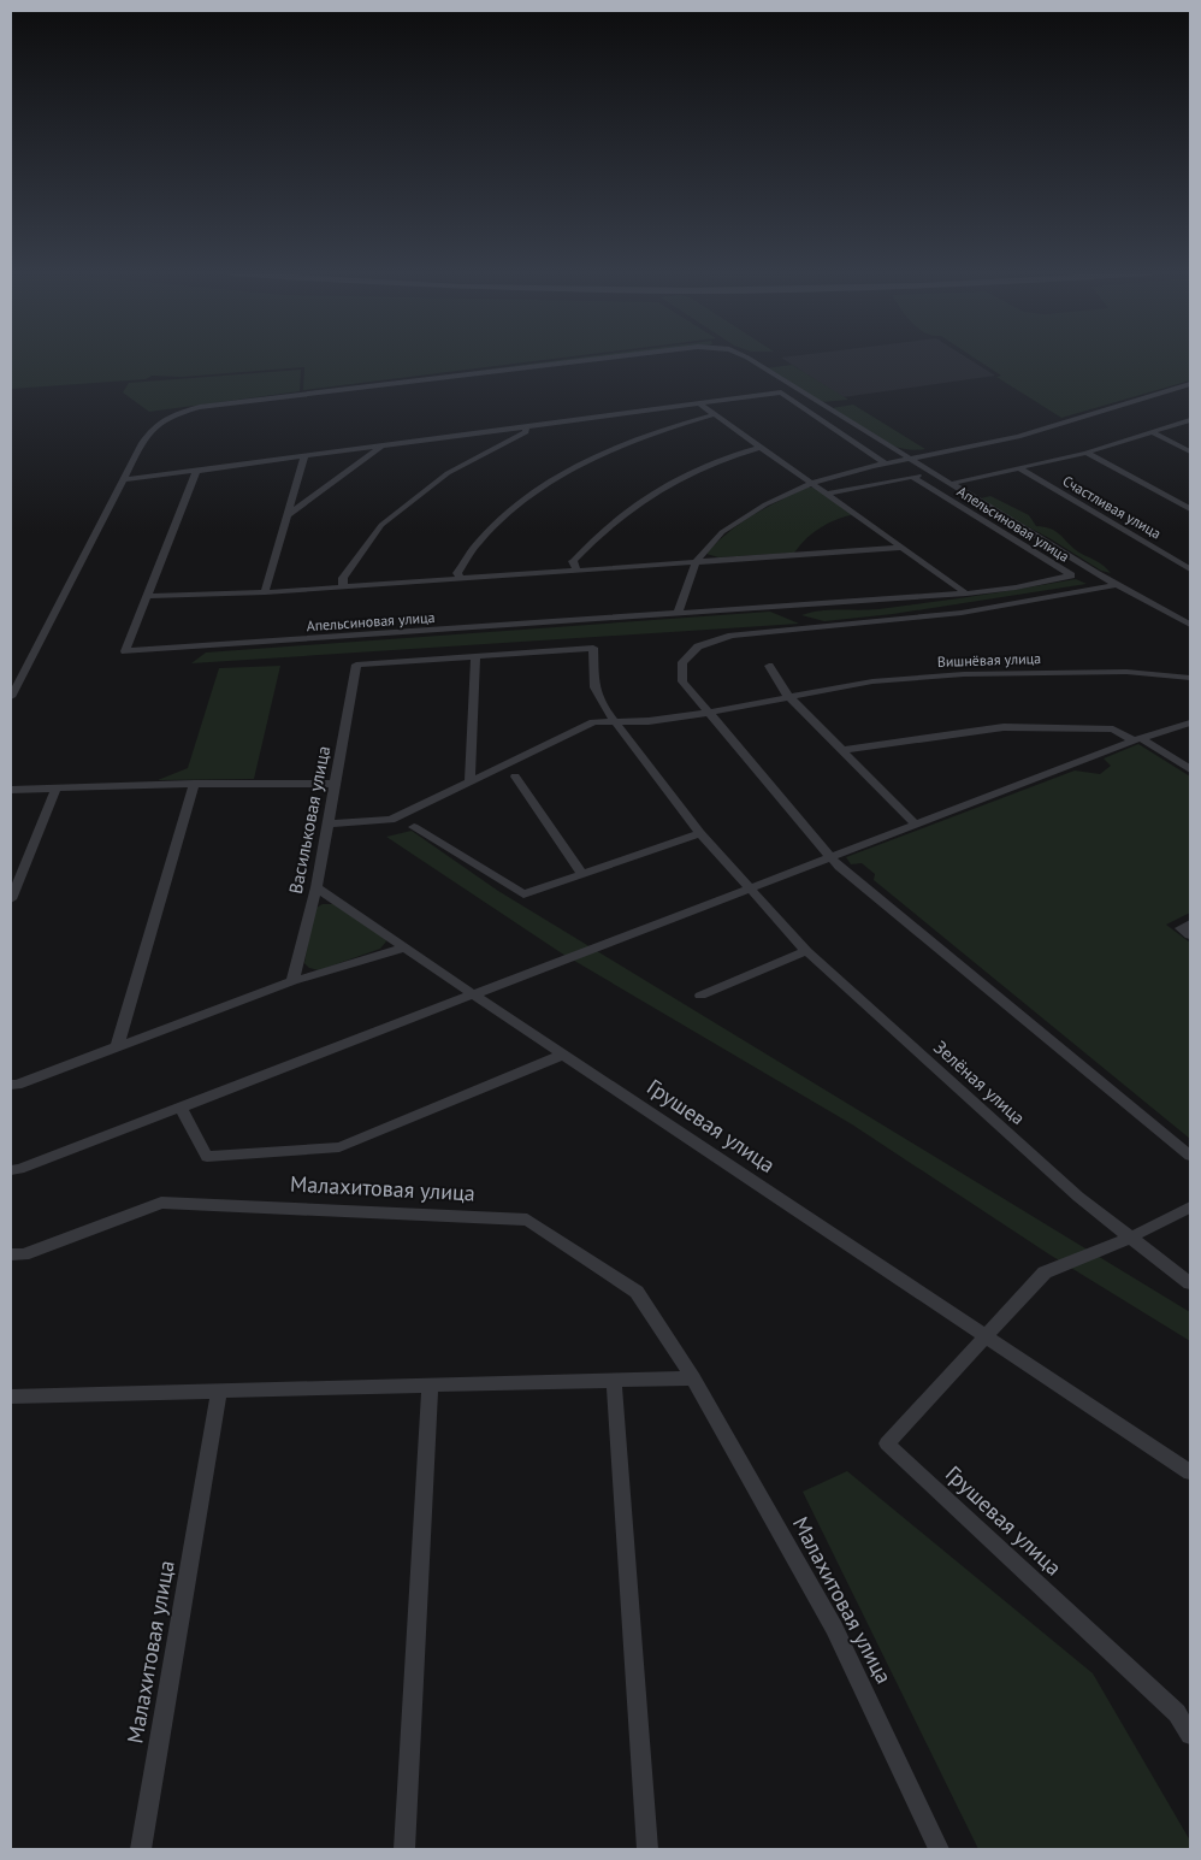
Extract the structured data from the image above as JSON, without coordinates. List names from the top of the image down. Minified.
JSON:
{"streets":{"street":["Счастливая улица","Апельсиновая улица","Вишнёвая улица","Васильковая улица","Зелёная улица","Грушевая улица","Малахитовая улица"]},"crossings":[["Вишнёвая улица","Васильковая улица"],["Вишнёвая улица","Зелёная улица"],["Васильковая улица","Грушевая улица"]]}
